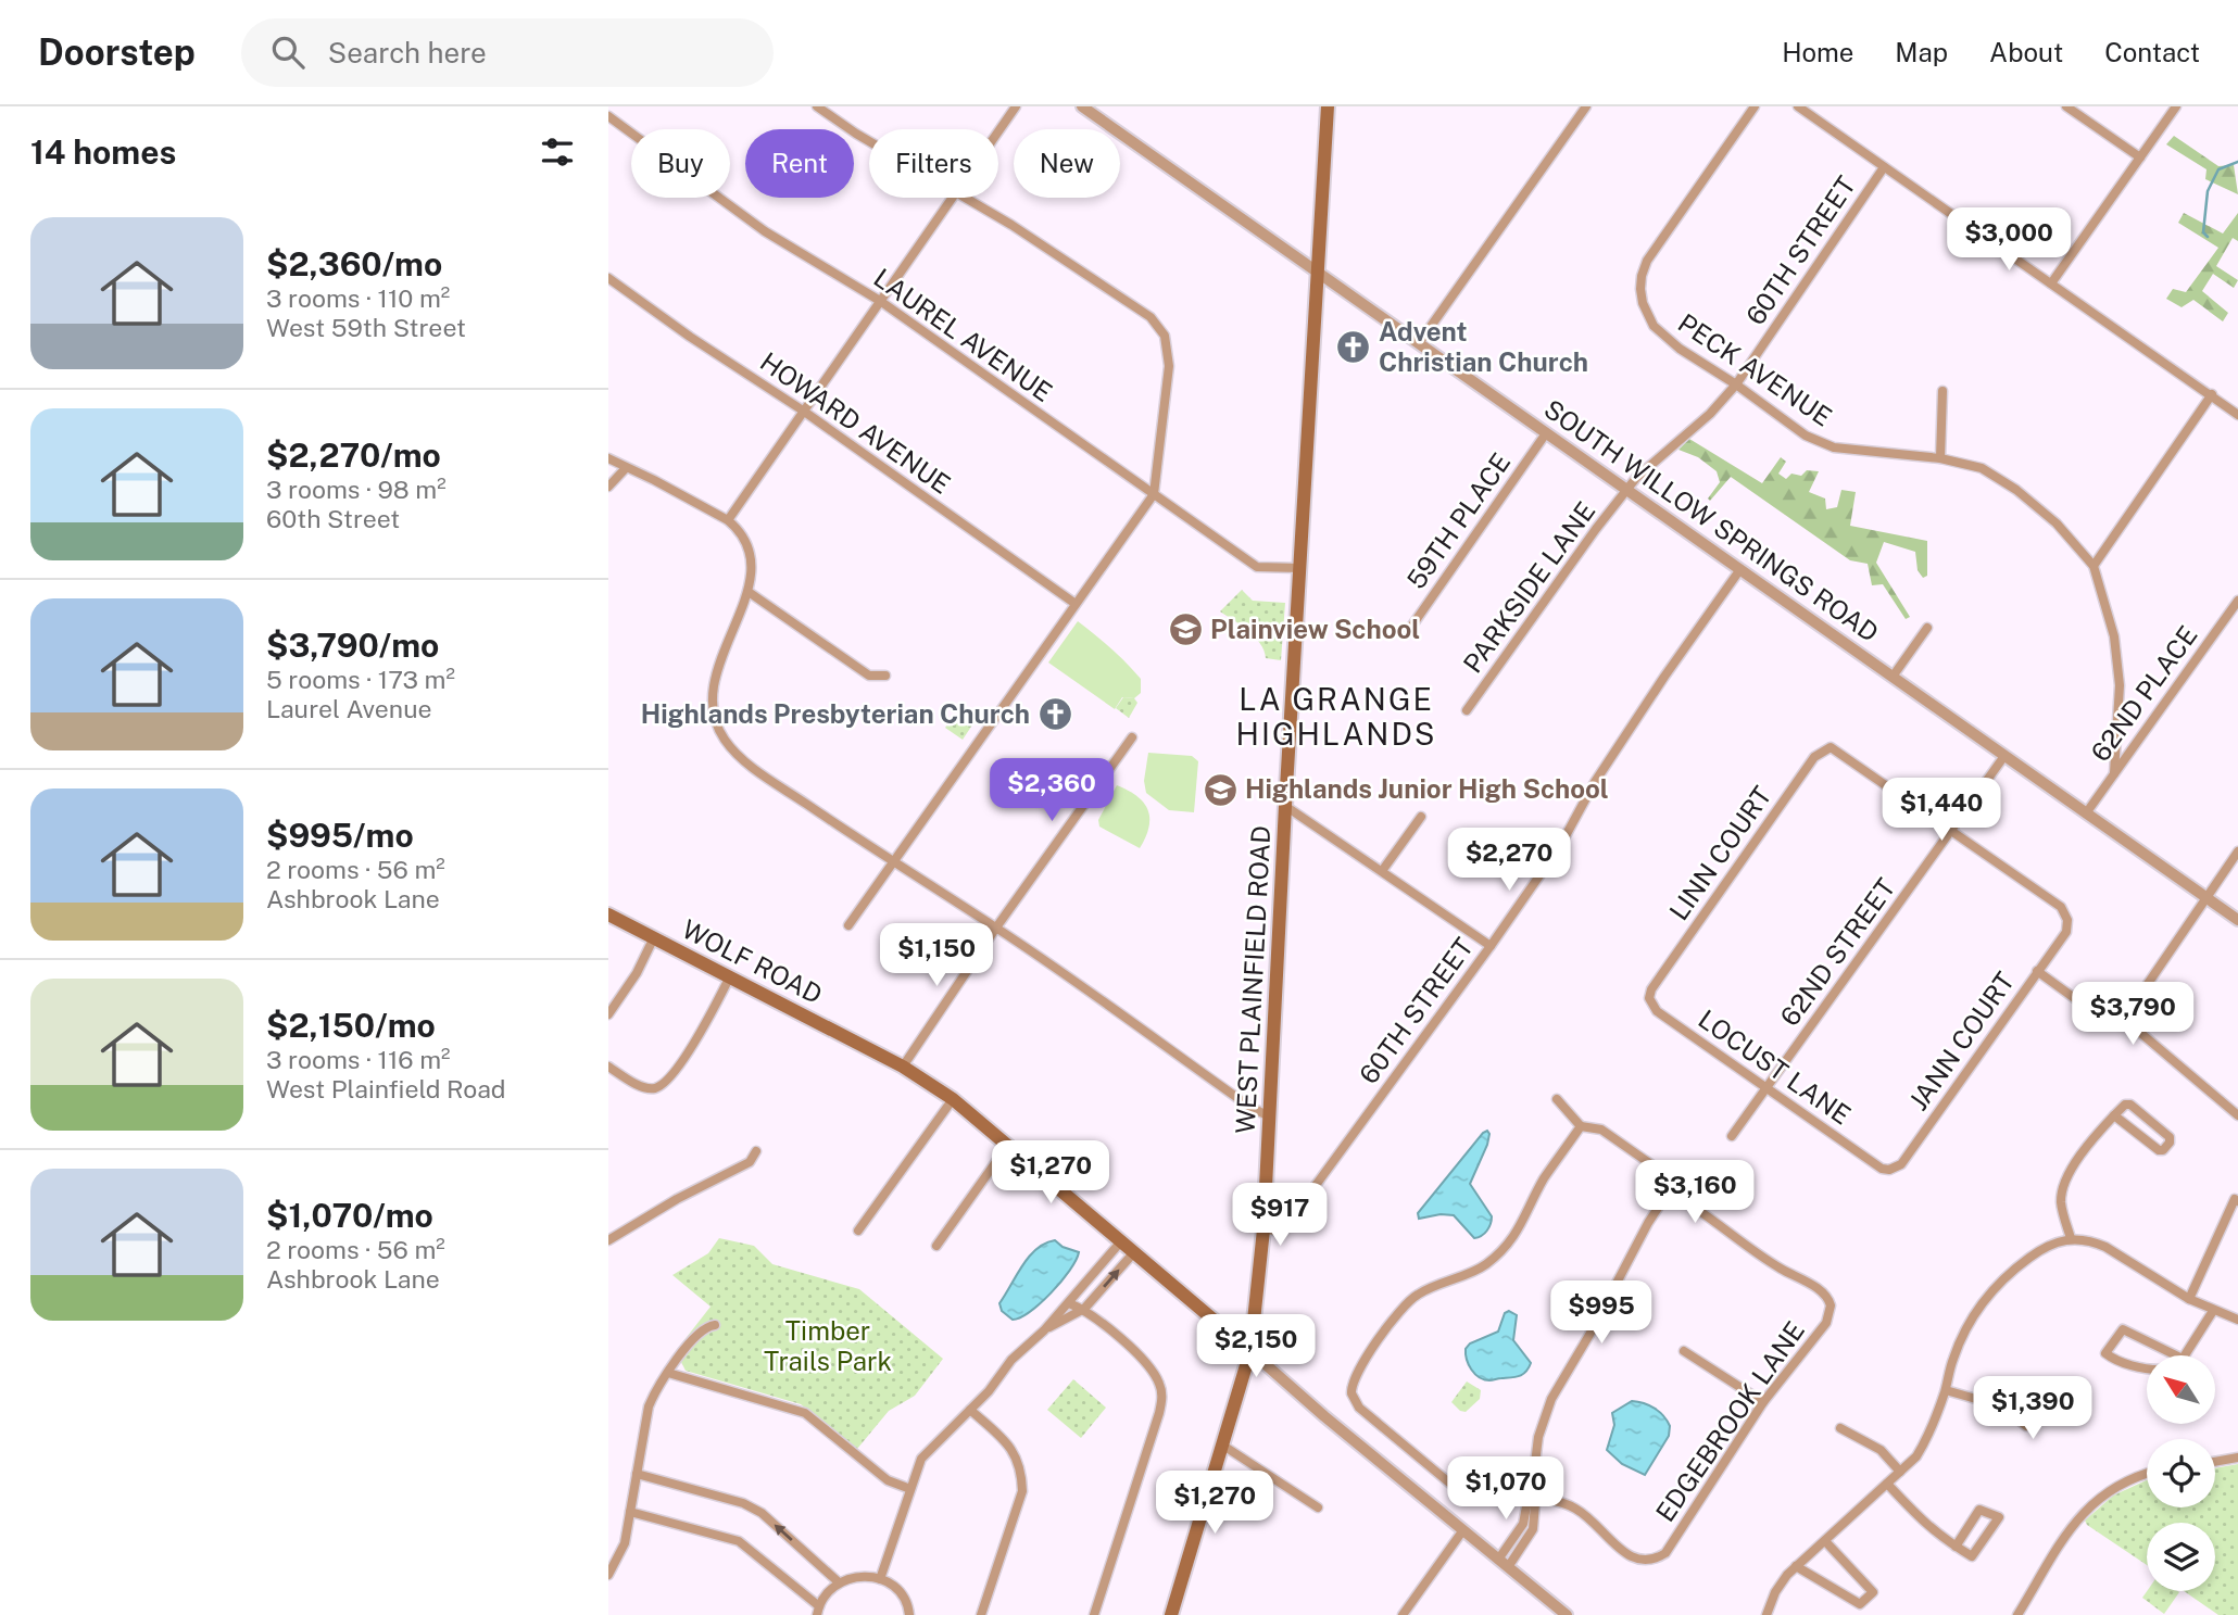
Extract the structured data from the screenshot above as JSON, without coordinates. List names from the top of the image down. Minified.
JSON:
{"streets":{"main road":["WOLF ROAD","WEST PLAINFIELD ROAD"],"street":["60TH STREET","LAUREL AVENUE","PECK AVENUE","HOWARD AVENUE","59TH PLACE","SOUTH WILLOW SPRINGS ROAD","PARKSIDE LANE","62ND PLACE","LINN COURT","62ND STREET","JANN COURT","LOCUST LANE","EDGEBROOK LANE"]},"crossings":[["60TH STREET","PECK AVENUE"],["60TH STREET","SOUTH WILLOW SPRINGS ROAD"],["60TH STREET","PARKSIDE LANE"],["60TH STREET","WEST PLAINFIELD ROAD"],["LAUREL AVENUE","WEST PLAINFIELD ROAD"],["PECK AVENUE","62ND PLACE"],["59TH PLACE","SOUTH WILLOW SPRINGS ROAD"],["SOUTH WILLOW SPRINGS ROAD","PARKSIDE LANE"],["SOUTH WILLOW SPRINGS ROAD","62ND PLACE"],["SOUTH WILLOW SPRINGS ROAD","62ND STREET"],["SOUTH WILLOW SPRINGS ROAD","WEST PLAINFIELD ROAD"],["LINN COURT","62ND STREET"],["LINN COURT","JANN COURT"],["LINN COURT","LOCUST LANE"],["62ND STREET","JANN COURT"],["62ND STREET","LOCUST LANE"],["WOLF ROAD","WEST PLAINFIELD ROAD"],["JANN COURT","LOCUST LANE"]],"districts":["LA GRANGE HIGHLANDS"],"parks":["Timber Trails Park"],"places":{"church":["Advent Christian Church","Highlands Presbyterian Church"],"school or university":["Plainview School","Highlands Junior High School"]},"north":"top left","page":{"header":"Doorstep","search":"Search here","nav":["Home","Map","About","Contact"],"heading":"14 homes","chip":["Buy","Rent","Filters","New"],"list":[{"name":"$2,360/mo","note":"3 rooms · 110 m² · West 59th Street"},{"name":"$2,270/mo","note":"3 rooms · 98 m² · 60th Street"},{"name":"$3,790/mo","note":"5 rooms · 173 m² · Laurel Avenue"},{"name":"$995/mo","note":"2 rooms · 56 m² · Ashbrook Lane"},{"name":"$2,150/mo","note":"3 rooms · 116 m² · West Plainfield Road"},{"name":"$1,070/mo","note":"2 rooms · 56 m² · Ashbrook Lane"}],"price":["$3,000","$2,360","$1,440","$2,270","$1,150","$3,790","$1,270","$3,160","$917","$995","$2,150","$1,390","$1,070","$1,270"]}}
